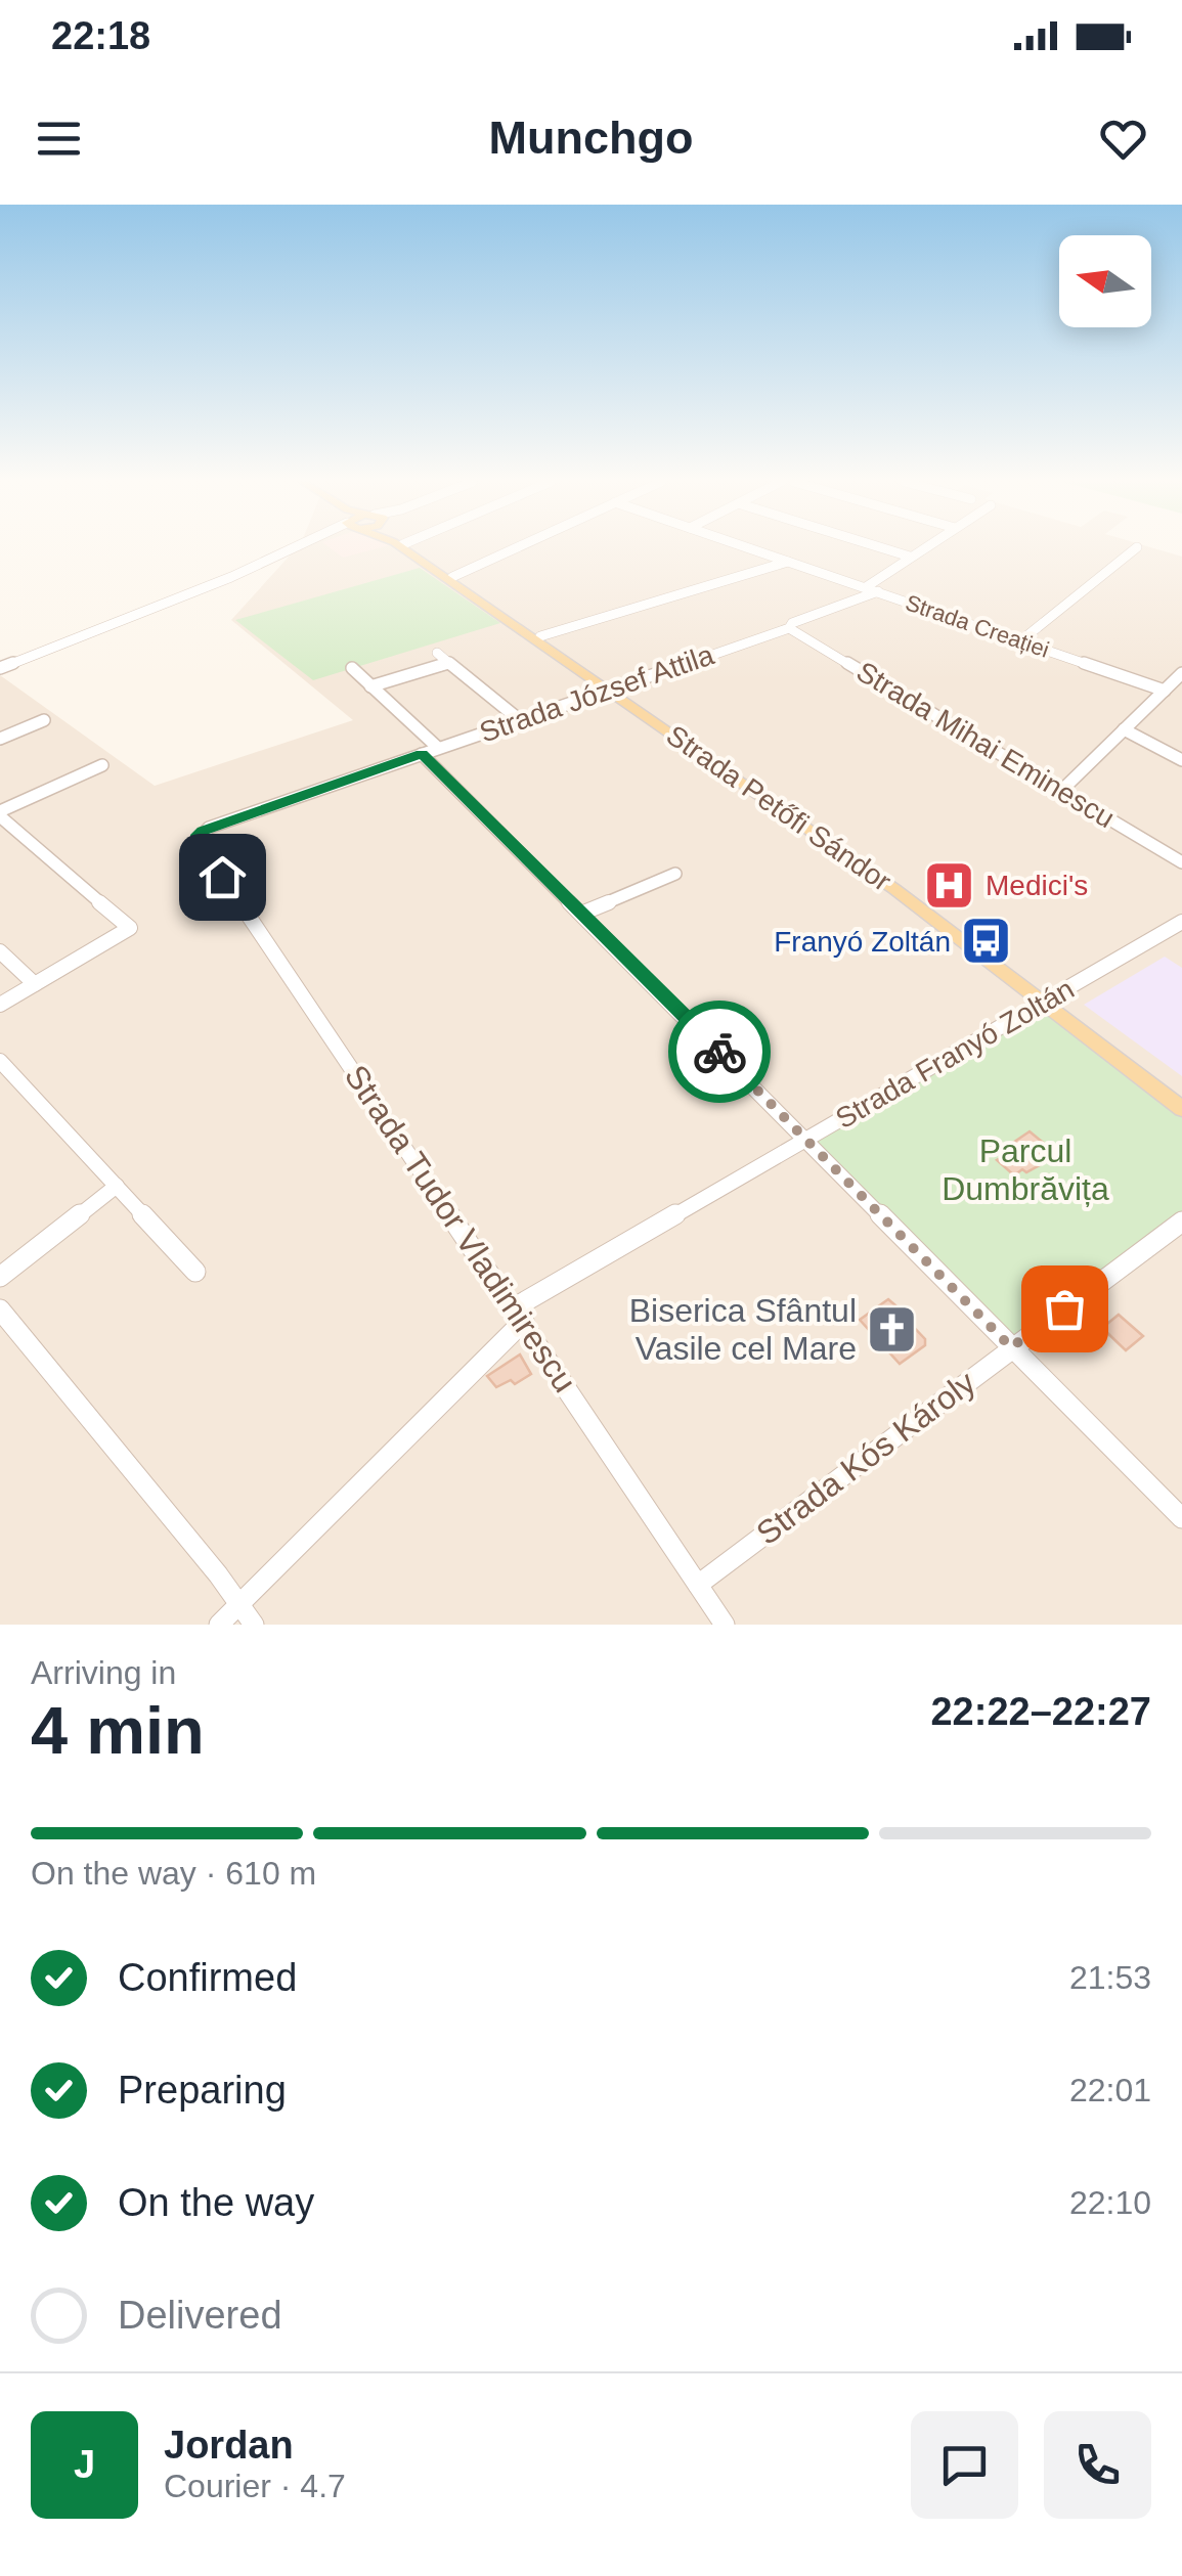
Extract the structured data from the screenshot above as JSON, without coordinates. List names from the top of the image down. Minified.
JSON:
{"streets":{"main road":["Strada Petőfi Sándor"],"street":["Strada Creației","Strada József Attila","Strada Mihai Eminescu","Strada Franyó Zoltán","Strada Tudor Vladimirescu","Strada Kós Károly"]},"crossings":[["Strada Creației","Strada József Attila"],["Strada József Attila","Strada Mihai Eminescu"],["Strada József Attila","Strada Petőfi Sándor"],["Strada József Attila","Strada Tudor Vladimirescu"],["Strada Petőfi Sándor","Strada Franyó Zoltán"],["Strada Franyó Zoltán","Strada Tudor Vladimirescu"],["Strada Tudor Vladimirescu","Strada Kós Károly"]],"parks":["Parcul Dumbrăvița"],"places":{"hospital":["Medici's"],"bus stop":["Franyó Zoltán"],"church":["Biserica Sfântul Vasile cel Mare"]},"north":"left","page":{"status":"22:18","header":"Munchgo","heading":["4 min","Arriving in","22:22–22:27"],"panel":["Jordan","Courier · 4.7"],"bar":"On the way · 610 m","list":[["Confirmed","21:53"],["Preparing","22:01"],["On the way","22:10"],"Delivered"],"round":"J"}}
